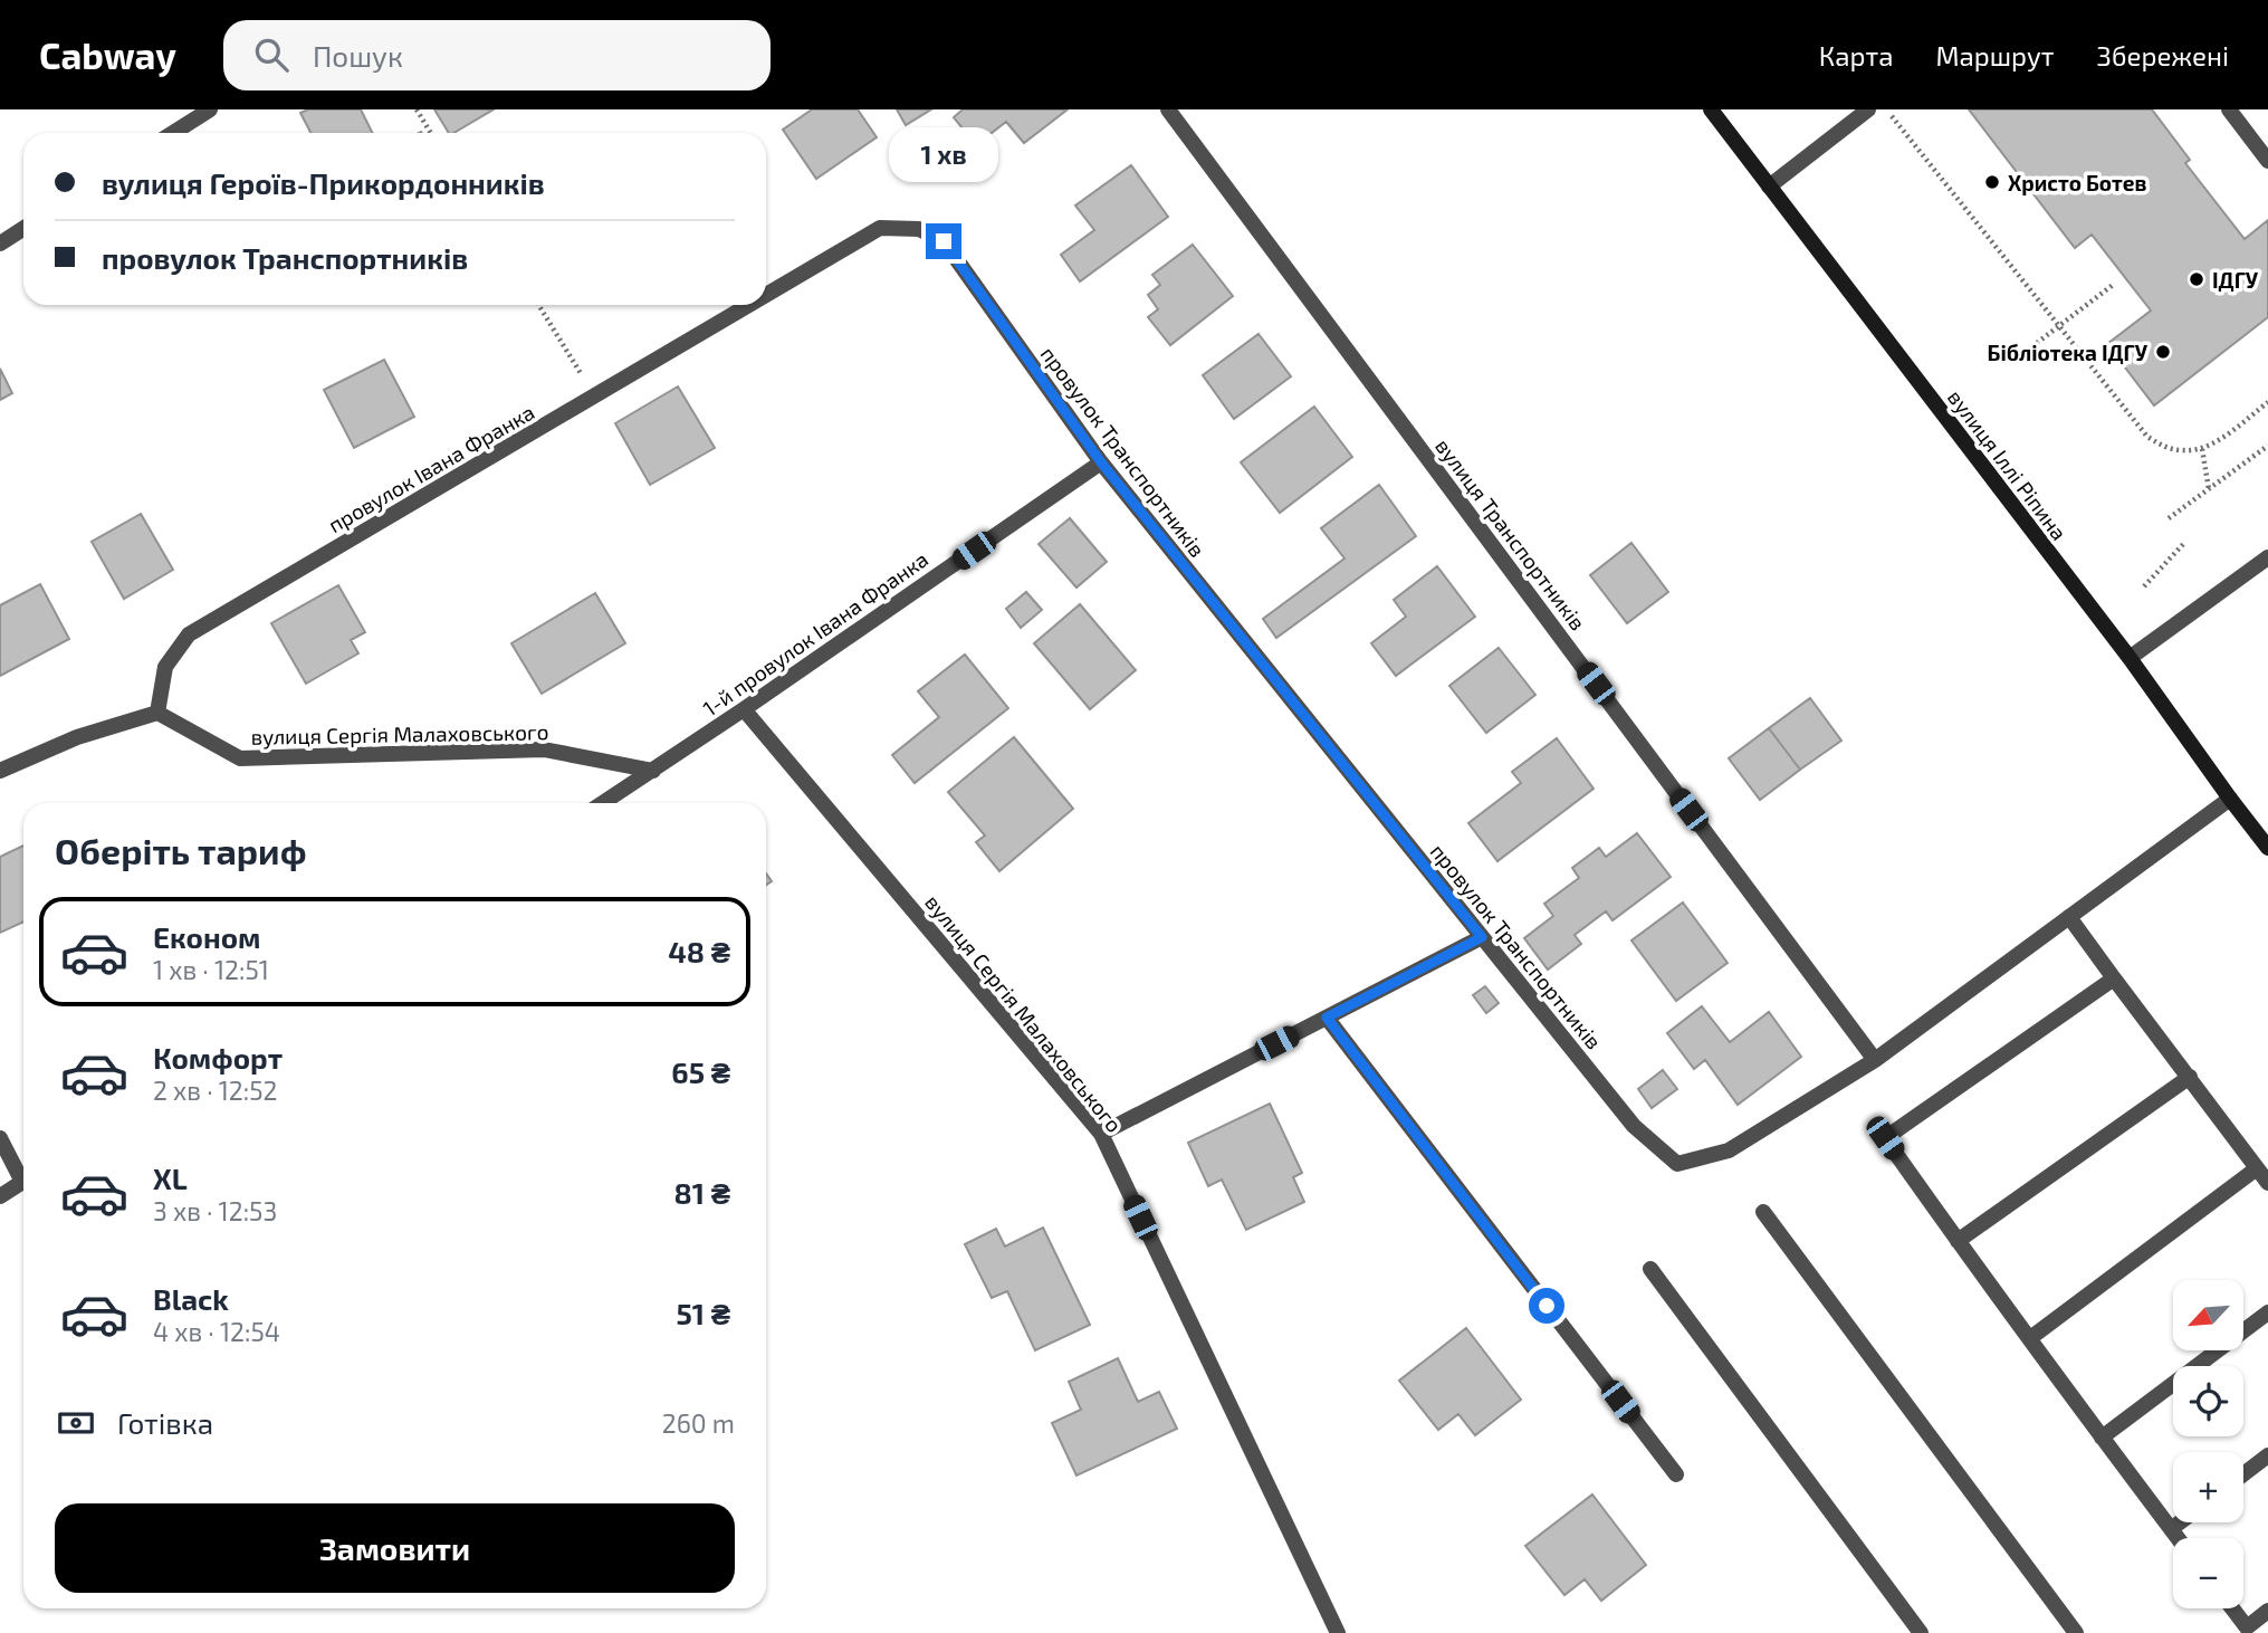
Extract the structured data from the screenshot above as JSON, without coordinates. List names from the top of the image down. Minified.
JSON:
{"streets":{"main road":["вулиця Іллі Ріпина"],"street":["провулок Транспортників","провулок Івана Франка","вулиця Транспортників","1-й провулок Івана Франка","вулиця Сергія Малаховського"]},"crossings":[["провулок Транспортників","вулиця Іллі Ріпина"],["провулок Транспортників","провулок Івана Франка"],["провулок Транспортників","вулиця Транспортників"],["провулок Транспортників","1-й провулок Івана Франка"],["провулок Івана Франка","вулиця Сергія Малаховського"],["1-й провулок Івана Франка","вулиця Сергія Малаховського"]],"places":["Христо Ботев","ІДГУ","Бібліотека ІДГУ"],"north":"bottom left","page":{"header":"Cabway","search":"Пошук","nav":["Карта","Маршрут","Збережені"],"bubble":"1 хв","banner":["вулиця Героїв-Прикордонників","провулок Транспортників"],"heading":"Оберіть тариф","list":[{"name":"Економ","note":"1 хв · 12:51","value":"48 ₴"},{"name":"Комфорт","note":"2 хв · 12:52","value":"65 ₴"},{"name":"XL","note":"3 хв · 12:53","value":"81 ₴"},{"name":"Black","note":"4 хв · 12:54","value":"51 ₴"}],"map_buttons":["+","−"],"pay":["Готівка","260 m"],"buttons":"Замовити"}}
